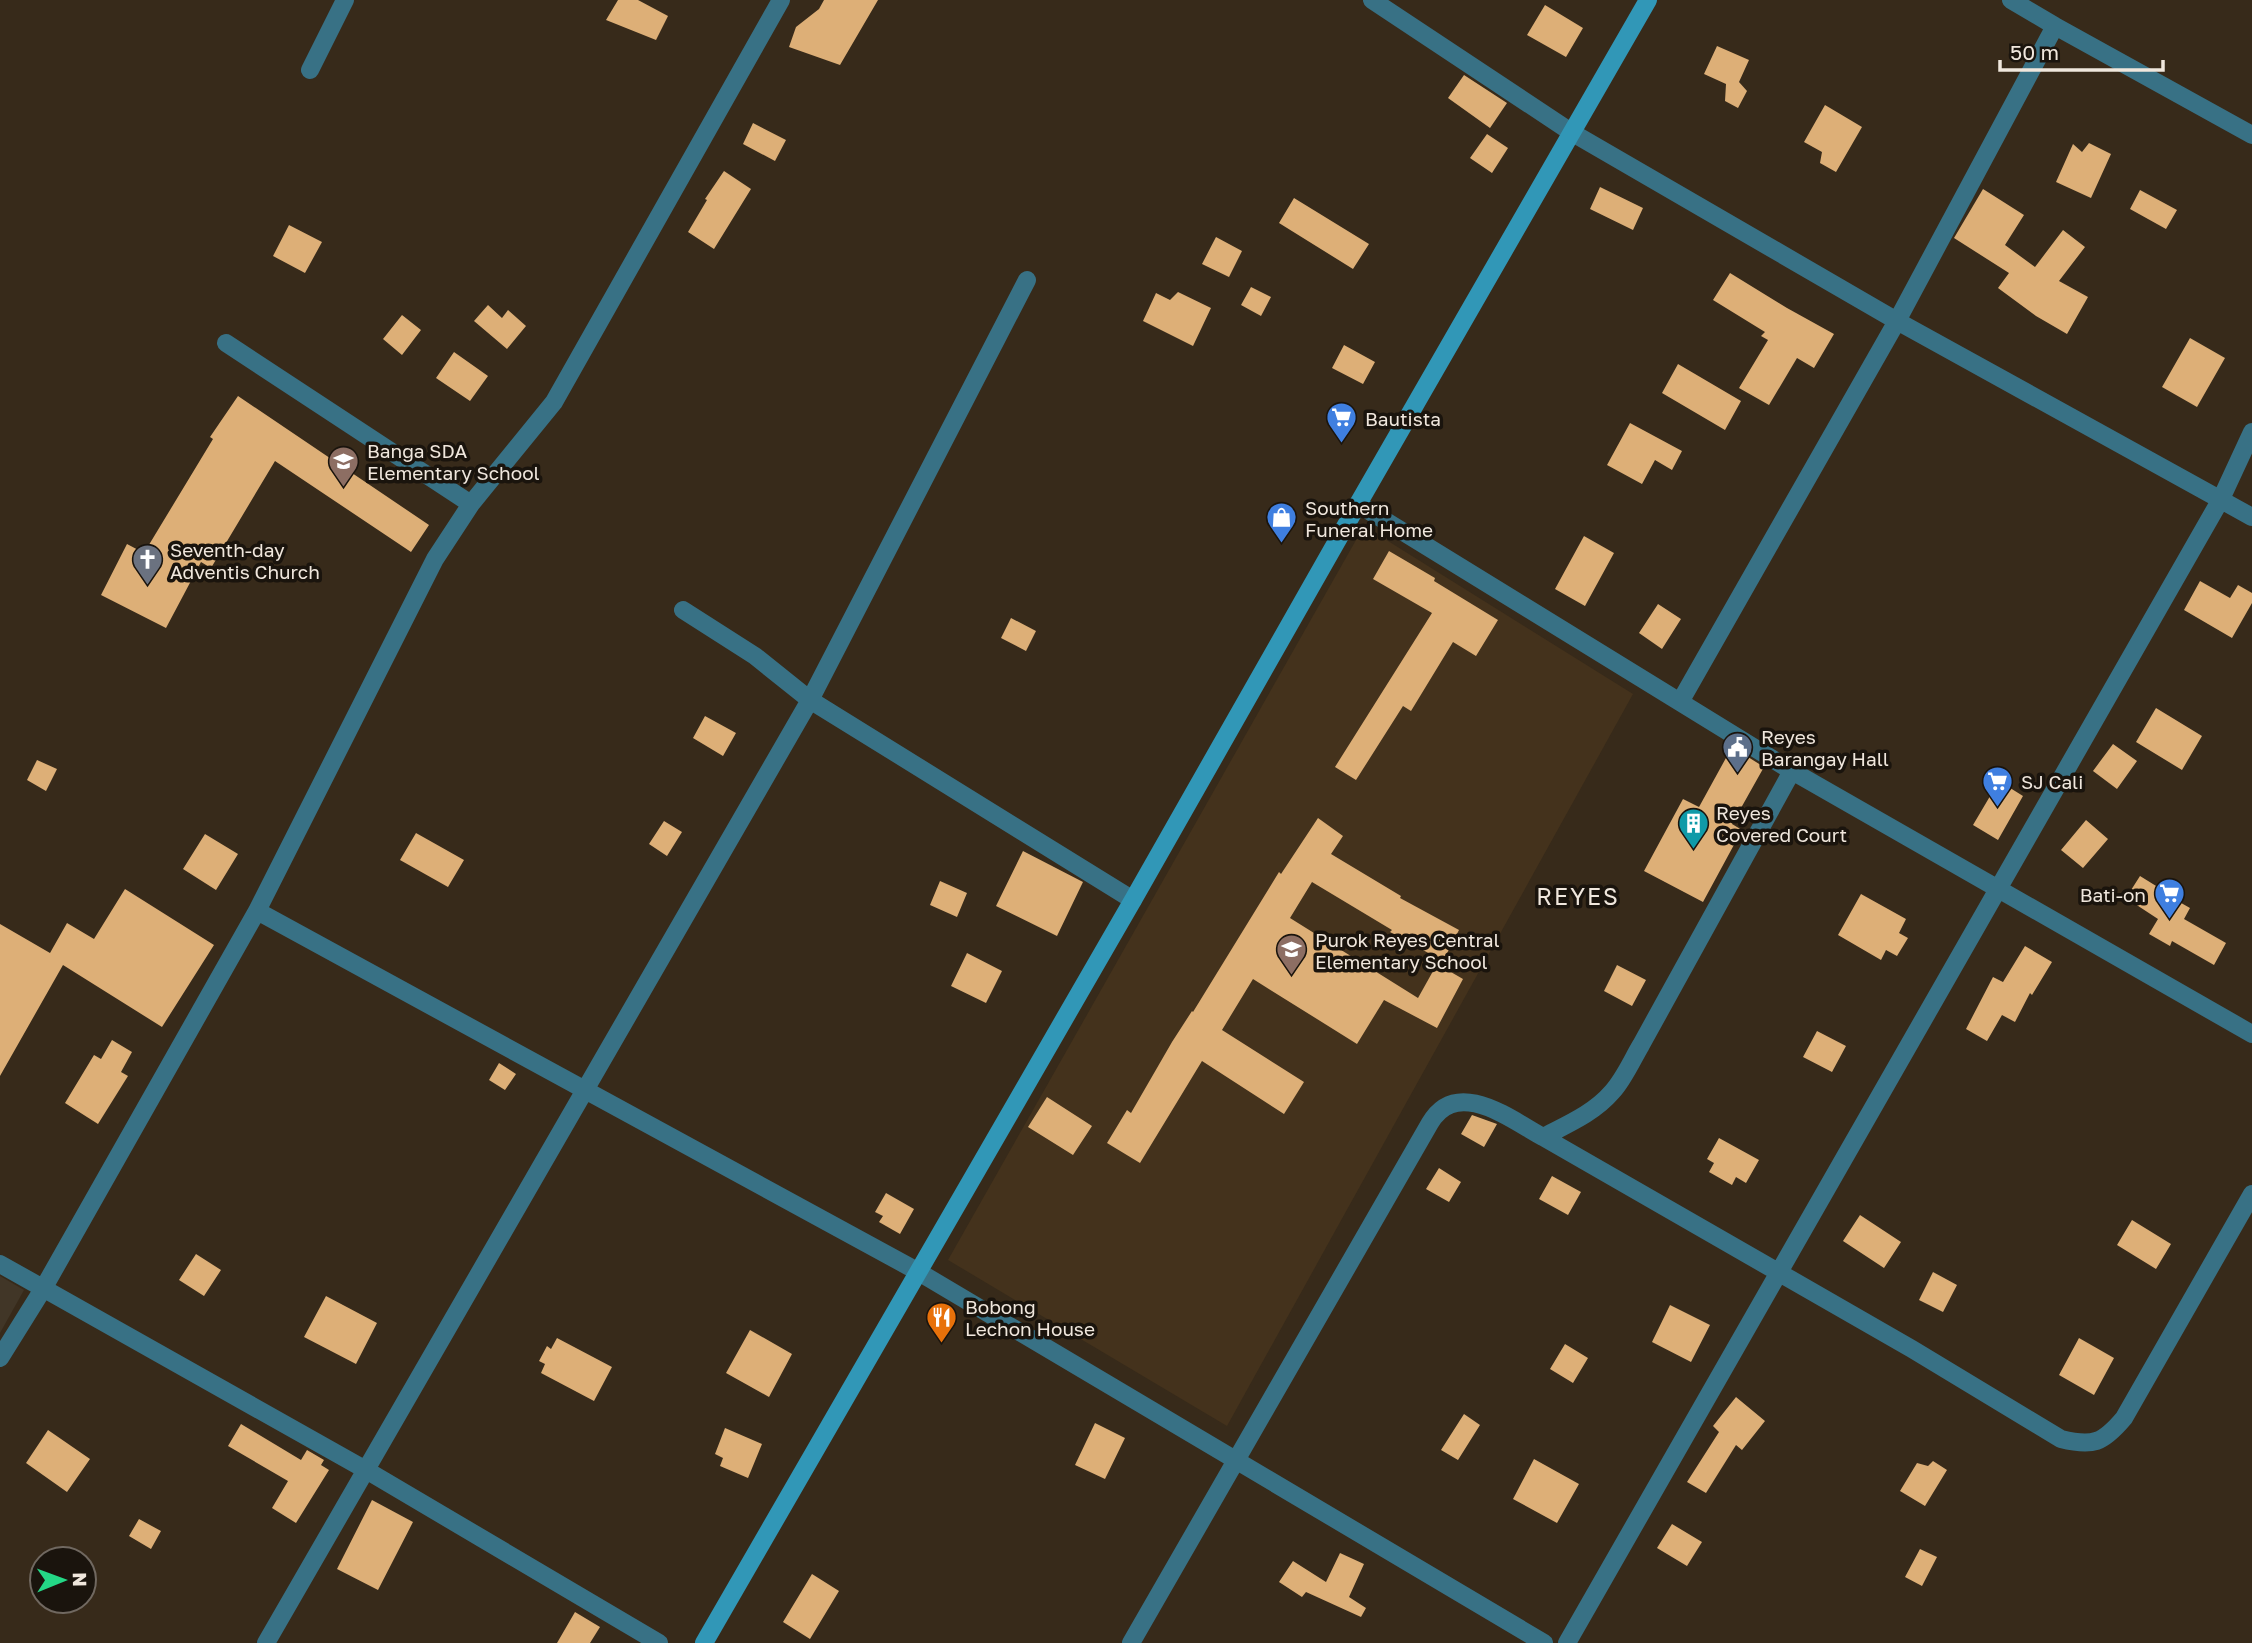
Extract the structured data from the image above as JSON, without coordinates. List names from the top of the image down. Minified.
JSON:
{"districts":["REYES"],"places":{"supermarket":["Bautista","SJ Cali","Bati-on"],"school or university":["Banga SDA Elementary School","Purok Reyes Central Elementary School"],"shop":["Southern Funeral Home"],"church":["Seventh-day Adventis Church"],"public building":["Reyes Barangay Hall"],"building":["Reyes Covered Court"],"restaurant":["Bobong Lechon House"]},"scale_bar":"50 m","north":"right"}
